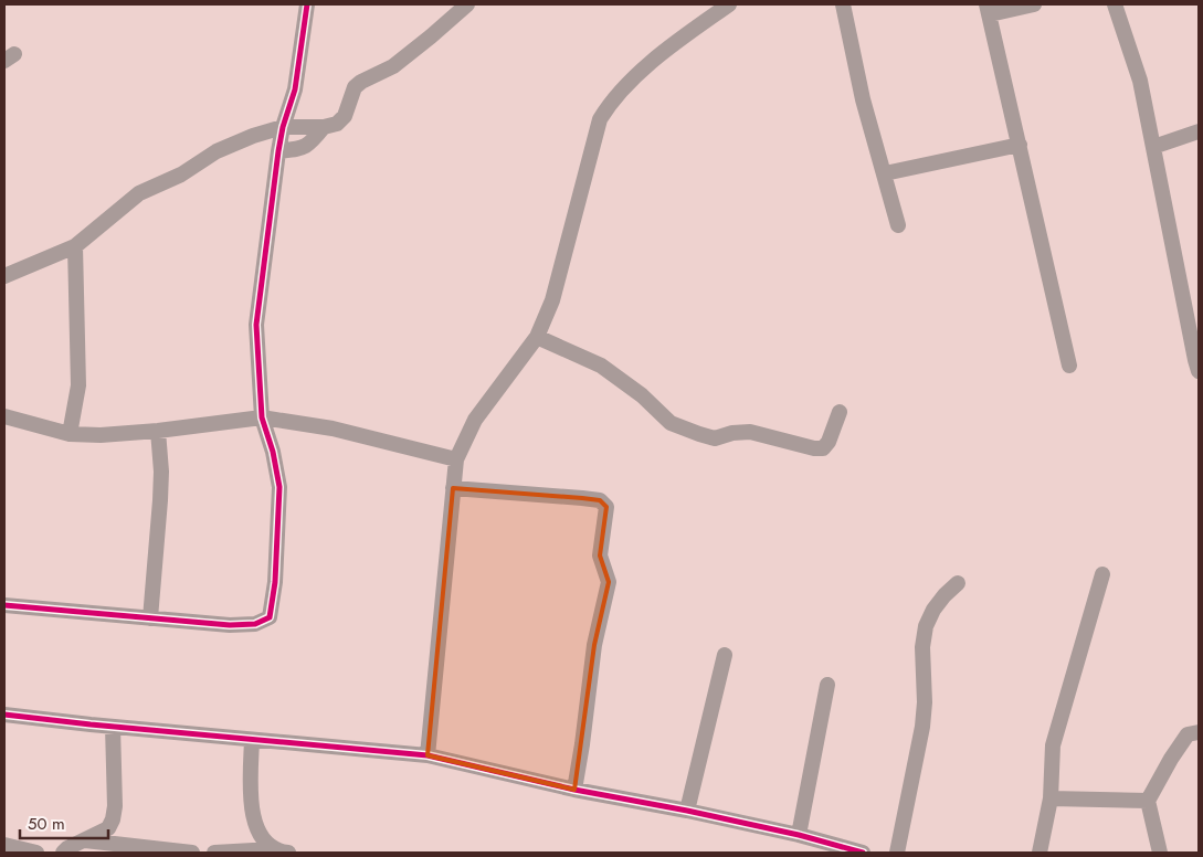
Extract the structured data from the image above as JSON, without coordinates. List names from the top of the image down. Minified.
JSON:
{"scale_bar":"50 m"}
